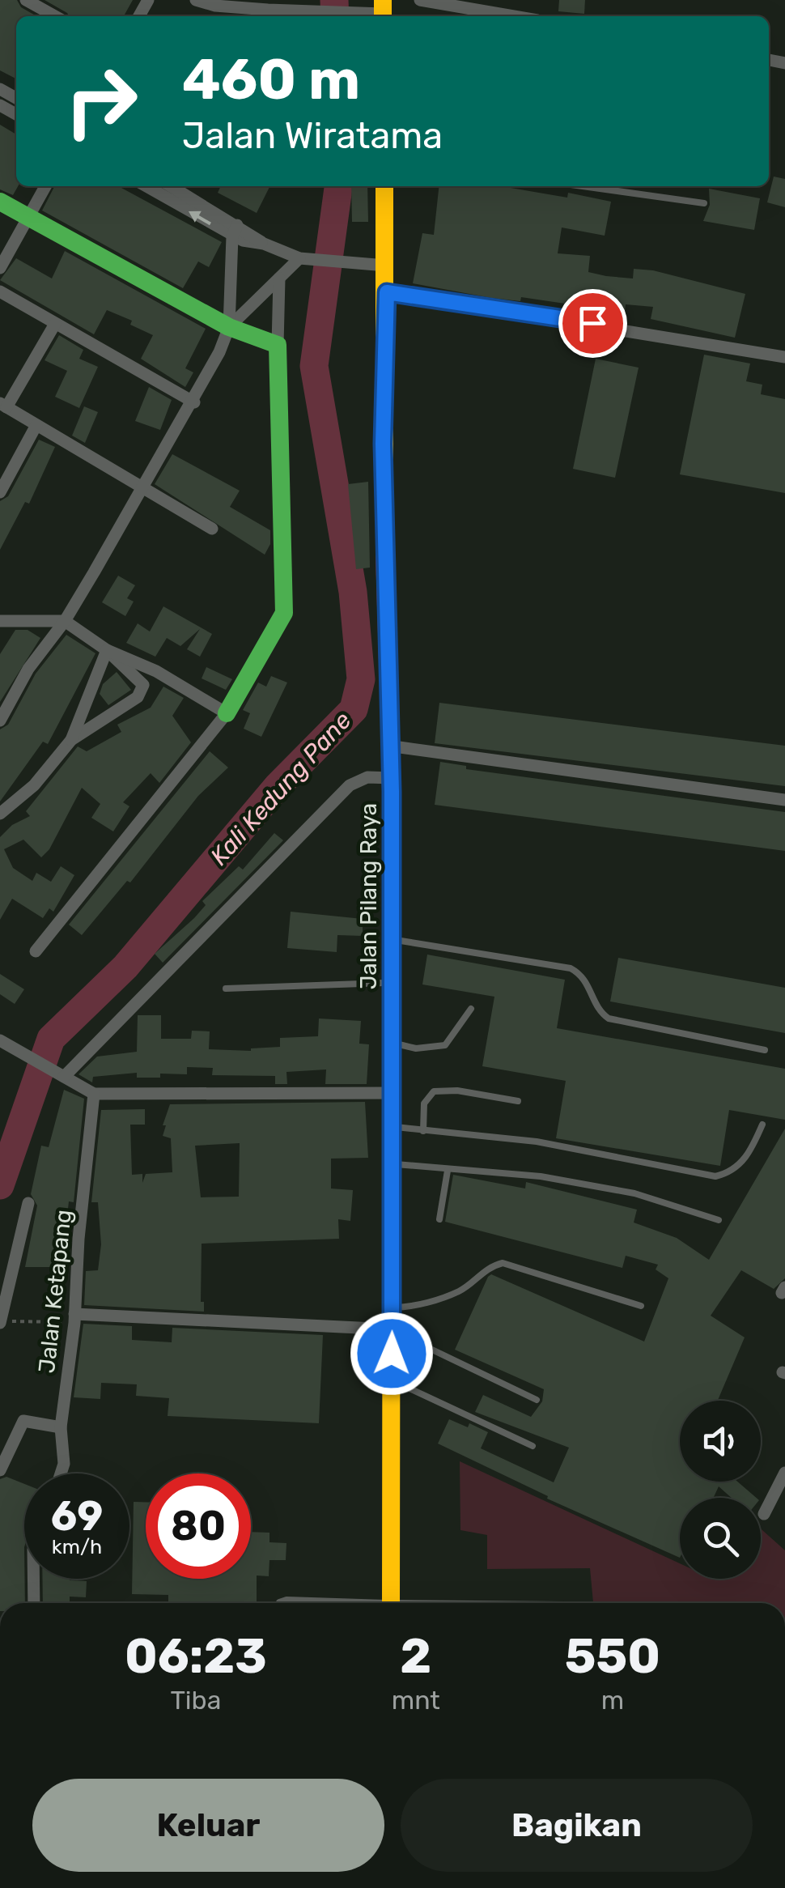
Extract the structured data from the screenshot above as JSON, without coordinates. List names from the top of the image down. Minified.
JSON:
{"streets":{"main road":["Jalan Pilang Raya"],"street":["Jalan Ketapang"]},"water":["Kali Kedung Pane"],"page":{"turn":["460 m","Jalan Wiratama"],"speed":"69 km/h","limit":"80","eta":["06:23","Tiba","2","mnt","550","m"],"buttons":["Keluar","Bagikan"]}}
